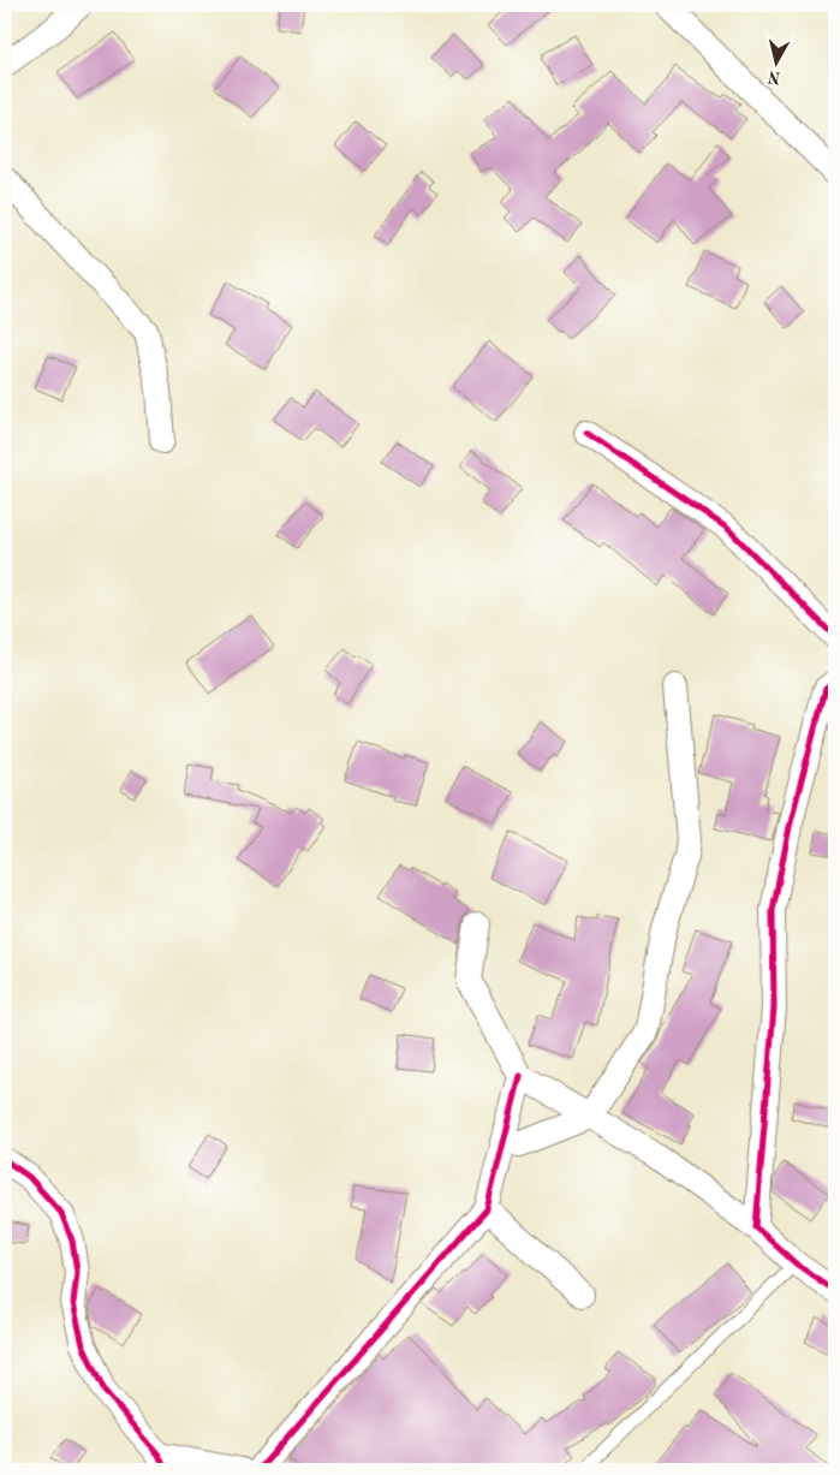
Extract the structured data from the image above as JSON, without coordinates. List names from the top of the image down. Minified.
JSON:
{"north":"bottom"}
